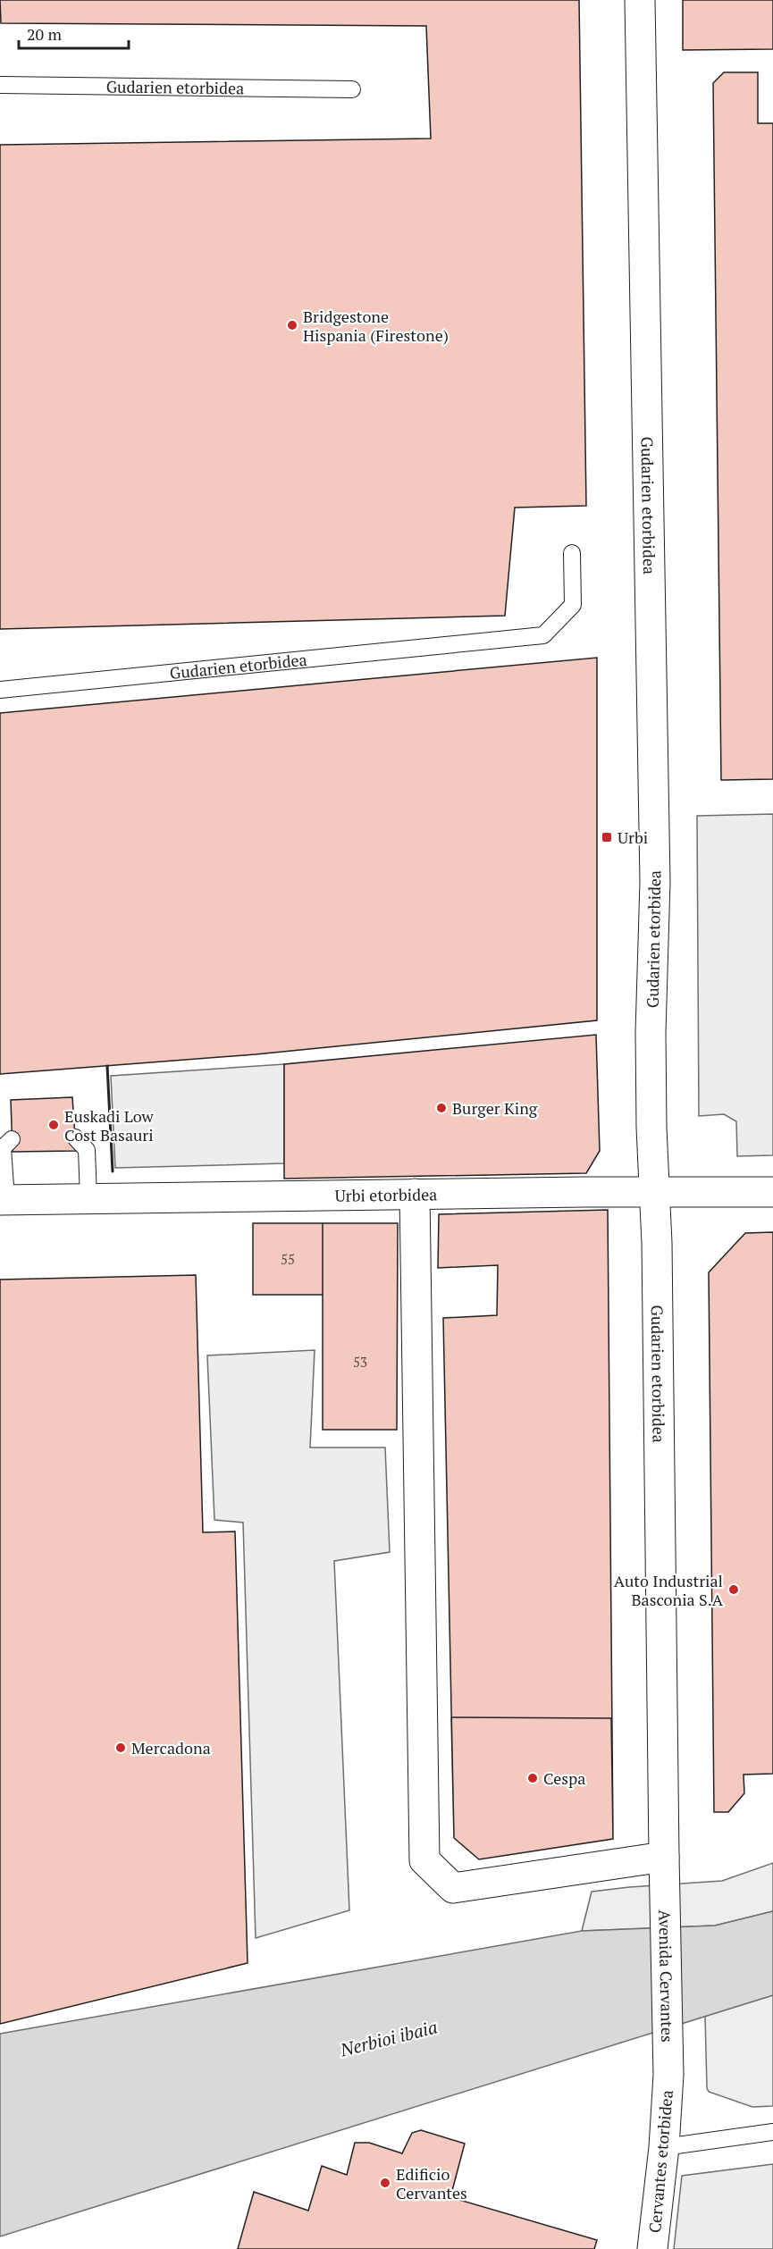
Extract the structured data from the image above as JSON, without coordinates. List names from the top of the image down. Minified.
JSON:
{"streets":{"street":["Gudarien etorbidea","Urbi etorbidea","Avenida Cervantes","Cervantes etorbidea"]},"crossings":[["Gudarien etorbidea","Urbi etorbidea"],["Gudarien etorbidea","Avenida Cervantes"],["Avenida Cervantes","Cervantes etorbidea"]],"water":["Nerbioi ibaia"],"places":{"other":["Bridgestone Hispania (Firestone)","Burger King","Euskadi Low Cost Basauri","Auto Industrial Basconia S.A","Mercadona","Cespa","Edificio Cervantes"],"transit":["Urbi"]},"house_numbers":["55","53"],"scale_bar":"20 m"}
